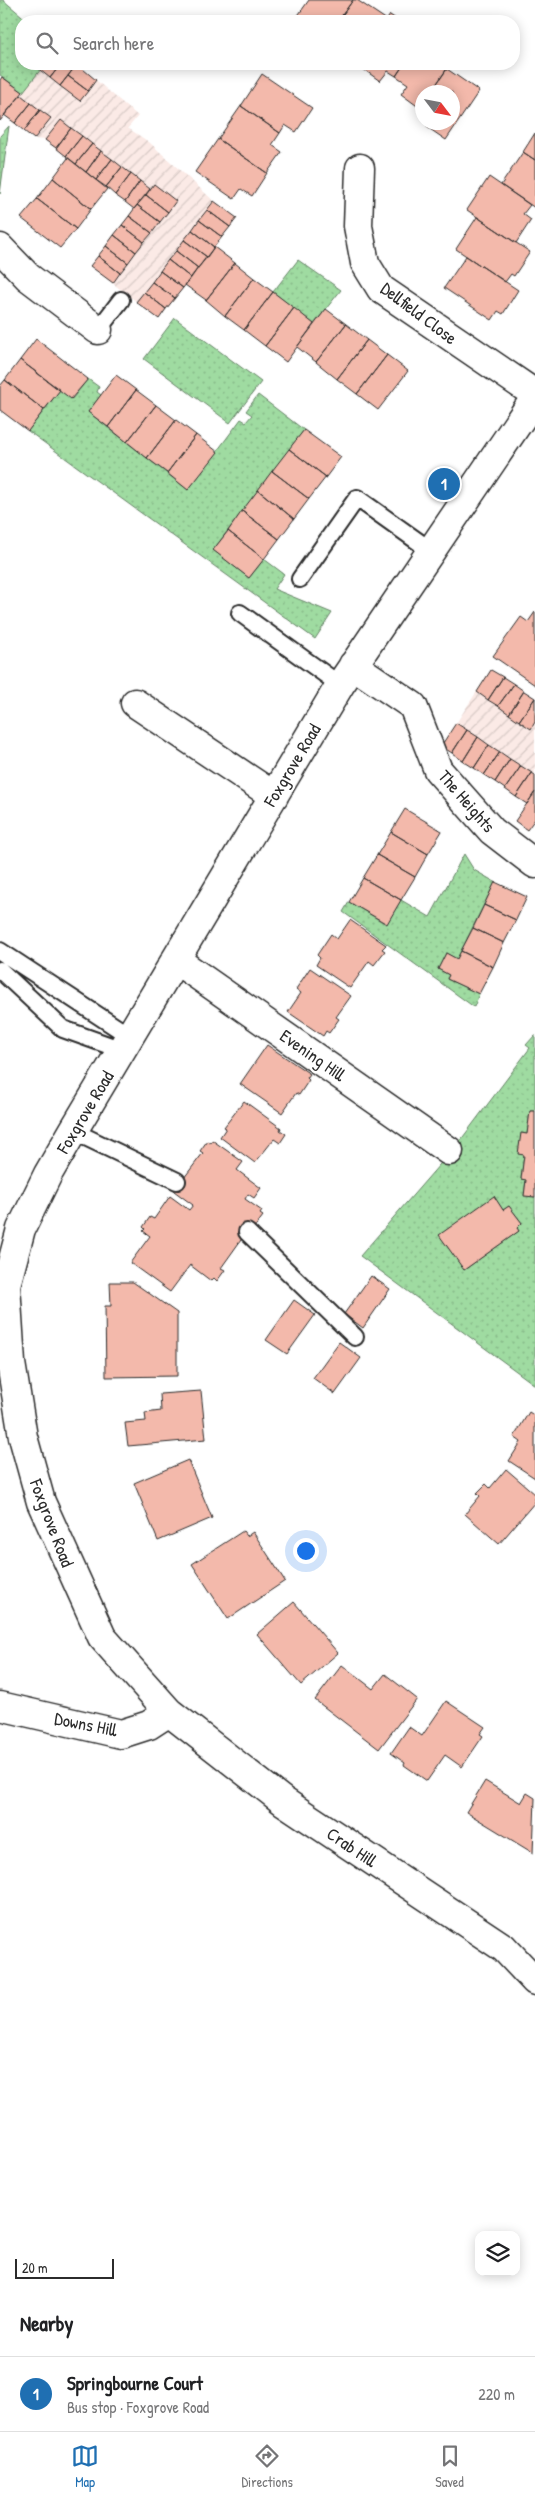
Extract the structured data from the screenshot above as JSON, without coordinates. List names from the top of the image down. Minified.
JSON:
{"streets":{"street":["Dellfield Close","Foxgrove Road","The Heights","Evening Hill","Downs Hill","Crab Hill"]},"crossings":[["Foxgrove Road","The Heights"],["Foxgrove Road","Evening Hill"],["Foxgrove Road","Downs Hill"],["Foxgrove Road","Crab Hill"],["Downs Hill","Crab Hill"]],"scale_bar":"20 m","north":"bottom right","page":{"search":"Search here","pins":"1","scale":"20 m","heading":"Nearby","list":[{"mark":"1","name":"Springbourne Court","note":"Bus stop · Foxgrove Road","value":"220 m"}],"nav":["Map","Directions","Saved"]}}
